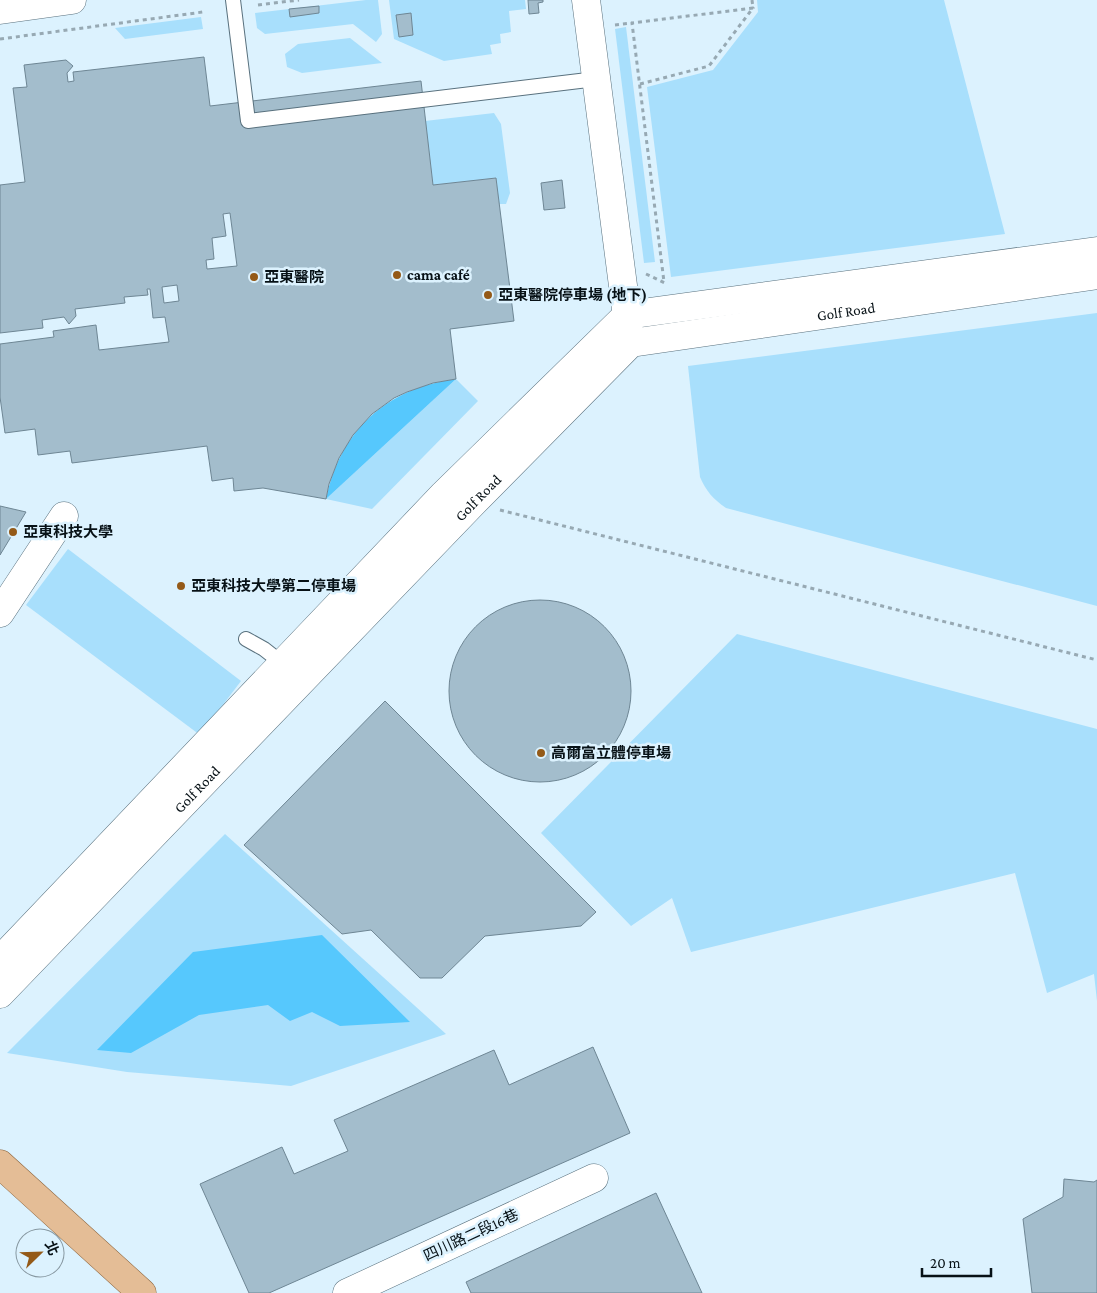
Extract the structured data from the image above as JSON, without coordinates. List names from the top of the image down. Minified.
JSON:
{"streets":{"street":["Golf Road","四川路二段16巷"]},"places":["cama café","亞東醫院","亞東醫院停車場 (地下)","亞東科技大學","亞東科技大學第二停車場","高爾富立體停車場"],"scale_bar":"20 m","north":"top right"}
